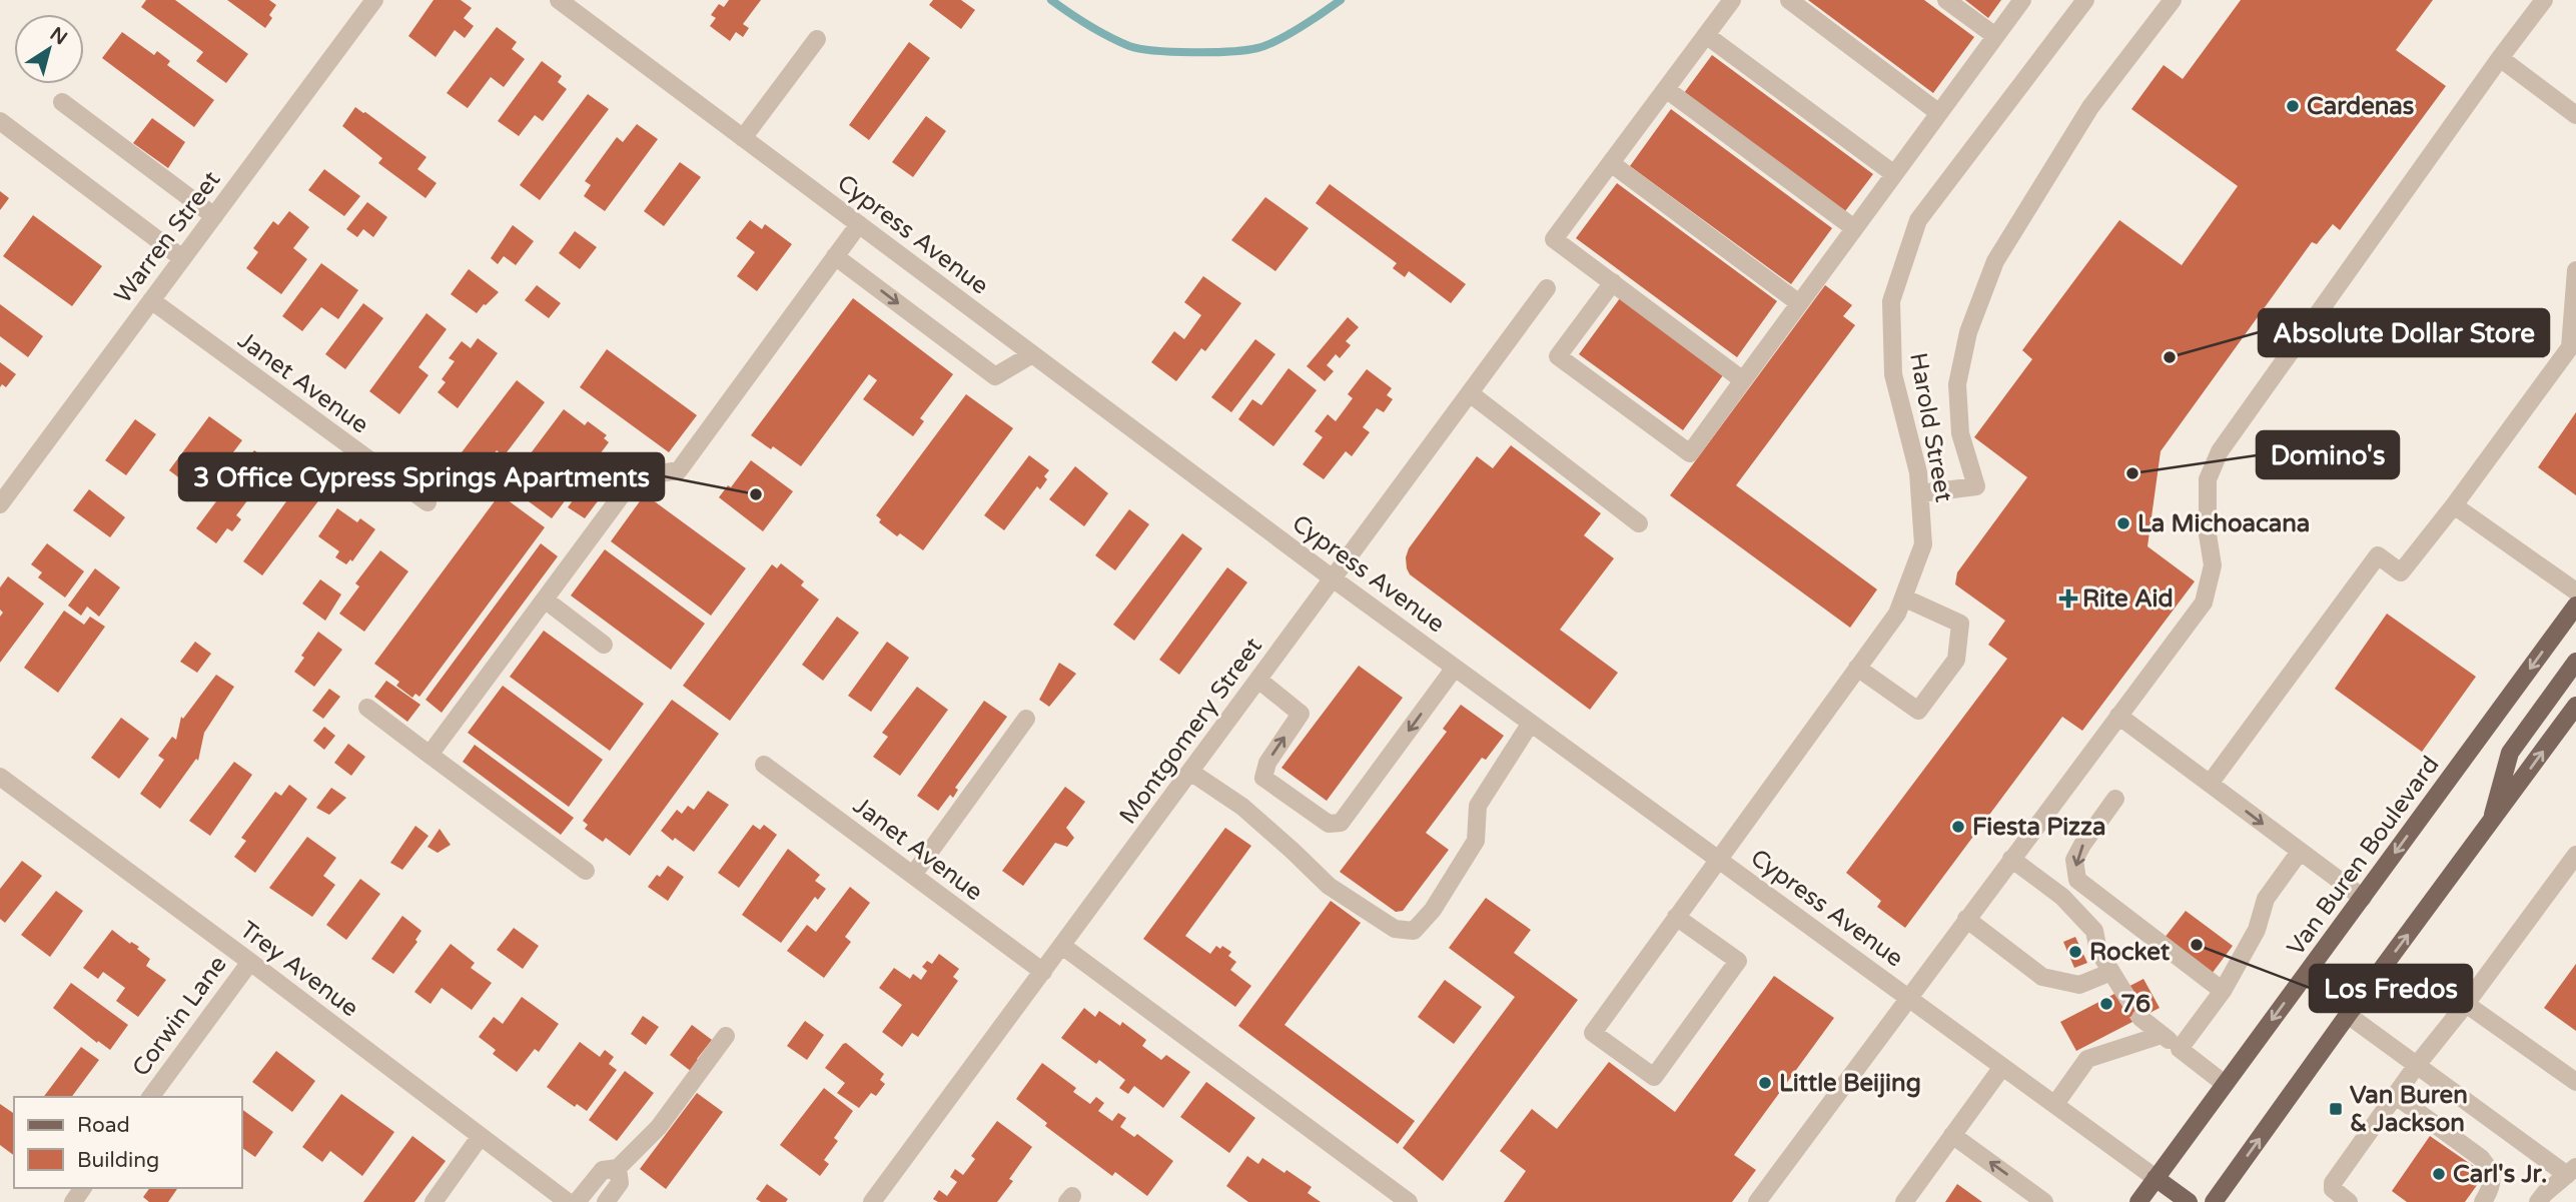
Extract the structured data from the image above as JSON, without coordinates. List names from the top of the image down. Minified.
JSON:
{"streets":{"main road":["Van Buren Boulevard"],"street":["Cypress Avenue","Warren Street","Janet Avenue","Harold Street","Montgomery Street","Trey Avenue","Corwin Lane"]},"crossings":[["Cypress Avenue","Harold Street"],["Cypress Avenue","Montgomery Street"],["Cypress Avenue","Van Buren Boulevard"],["Warren Street","Janet Avenue"],["Janet Avenue","Montgomery Street"],["Trey Avenue","Corwin Lane"]],"places":{"other":["Cardenas","Absolute Dollar Store","Domino's","3 Office Cypress Springs Apartments","La Michoacana","Fiesta Pizza","Los Fredos","Rocket","76","Little Beijing","Carl's Jr."],"health":["Rite Aid"],"transit":["Van Buren & Jackson"]},"legend":["Road","Building"],"north":"top right"}
